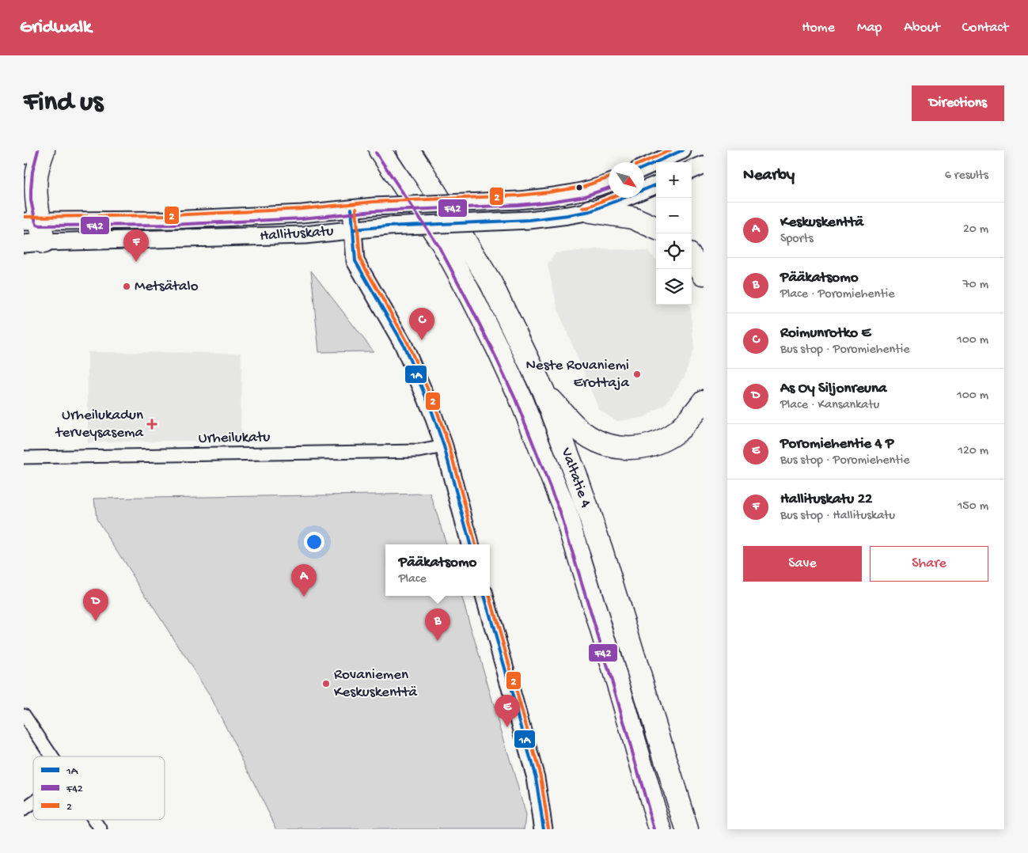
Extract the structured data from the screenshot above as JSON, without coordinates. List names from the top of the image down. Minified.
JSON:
{"streets":{"highway":["Valtatie 4"],"main road":["Hallituskatu"],"street":["Urheilukatu"]},"places":{"other":["Metsätalo","Neste Rovaniemi Erottaja","Rovaniemen Keskuskenttä"],"health":["Urheilukadun terveysasema"]},"lines":["transit line 1A","transit line F42","transit line 2"],"legend":["1A","F42","2"],"north":"bottom right","page":{"header":"Gridwalk","nav":["Home","Map","About","Contact"],"buttons":["Directions",["Save","Share"]],"title":"Find us","heading":["Nearby","6 results"],"map_buttons":["+","−"],"list":[{"mark":"A","name":"Keskuskenttä","note":"Sports","value":"20 m"},{"mark":"B","name":"Pääkatsomo","note":"Place · Poromiehentie","value":"70 m"},{"mark":"C","name":"Roimunrotko E","note":"Bus stop · Poromiehentie","value":"100 m"},{"mark":"D","name":"As Oy Siljonreuna","note":"Place · Kansankatu","value":"100 m"},{"mark":"E","name":"Poromiehentie 4 P","note":"Bus stop · Poromiehentie","value":"120 m"},{"mark":"F","name":"Hallituskatu 22","note":"Bus stop · Hallituskatu","value":"150 m"}],"pins":["F","C","A","D","B","E"],"popup":["Pääkatsomo","Place"]}}
